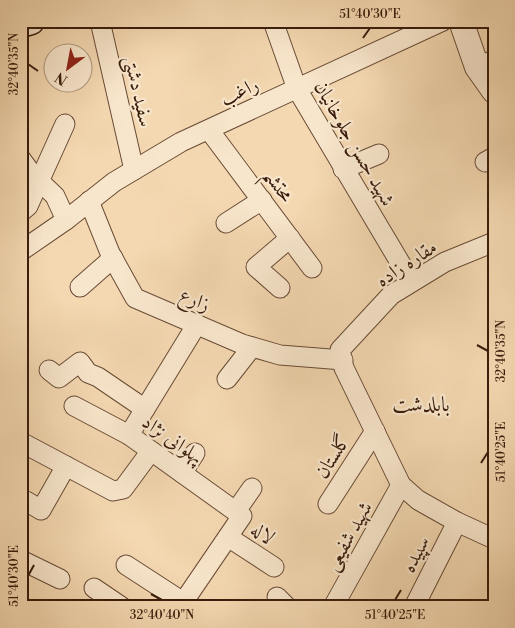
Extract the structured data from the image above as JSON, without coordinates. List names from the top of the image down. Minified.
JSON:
{"streets":{"street":["سفید دشتی","راغب","شهید حسن جلوخانیان","محتشم","مقاره زاده","زارع","پهلوانی نژاد","گلستان","لاله","شهید شفیعی","سپیده"]},"crossings":[["سفید دشتی","راغب"],["راغب","شهید حسن جلوخانیان"],["راغب","محتشم"],["راغب","زارع"],["شهید حسن جلوخانیان","مقاره زاده"],["مقاره زاده","زارع"]],"districts":["بابلدشت"],"north":"bottom left","coordinates":["51°40'30\"E","32°40'35\"N","51°40'25\"E","32°40'40\"N"]}
